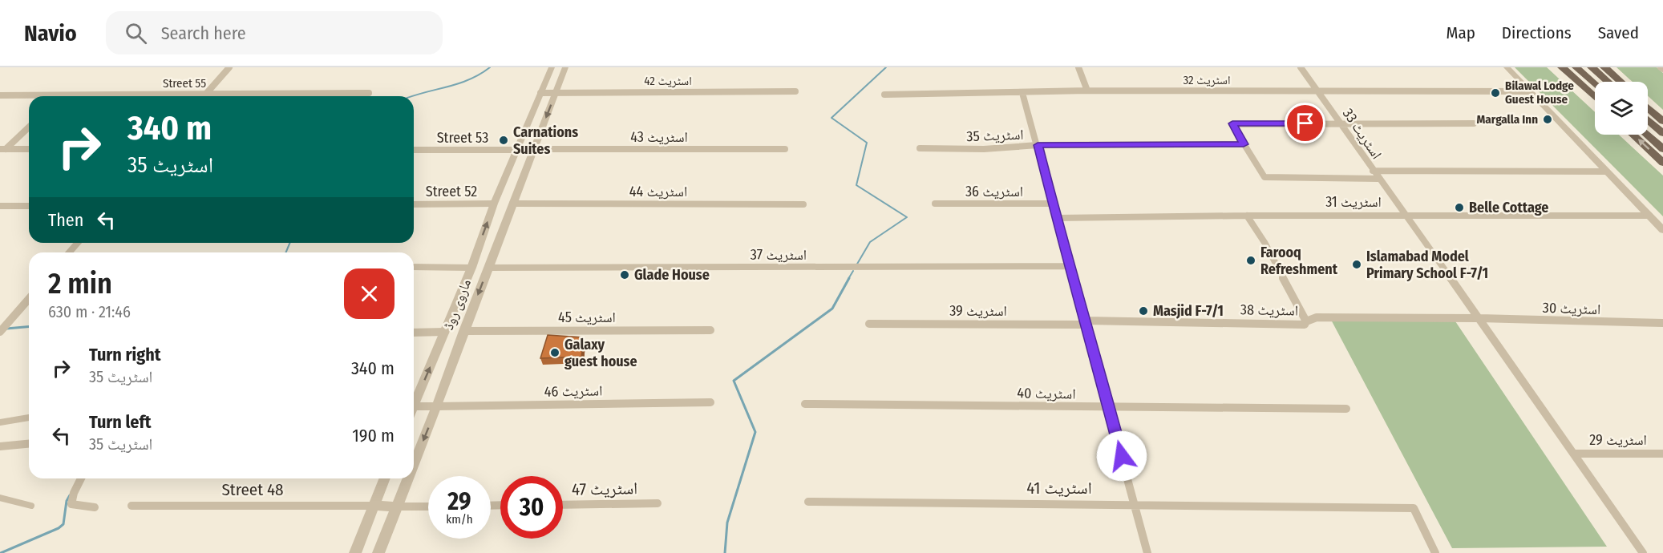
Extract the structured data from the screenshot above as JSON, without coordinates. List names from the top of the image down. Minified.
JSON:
{"streets":{"street":["اسٹریٹ 32","اسٹریٹ 42","Street 55","اسٹریٹ 33","اسٹریٹ 35","اسٹریٹ 43","Street 53","Street 52","اسٹریٹ 44","اسٹریٹ 36","اسٹریٹ 31","اسٹریٹ 37","ماروی روڈ","اسٹریٹ 30","اسٹریٹ 38","اسٹریٹ 39","اسٹریٹ 45","اسٹریٹ 46","اسٹریٹ 40","اسٹریٹ 29","اسٹریٹ 41","اسٹریٹ 47","Street 48"]},"crossings":[["اسٹریٹ 32","اسٹریٹ 33"],["اسٹریٹ 42","ماروی روڈ"],["اسٹریٹ 33","اسٹریٹ 31"],["اسٹریٹ 33","اسٹریٹ 30"],["اسٹریٹ 33","اسٹریٹ 29"],["اسٹریٹ 43","ماروی روڈ"],["Street 53","ماروی روڈ"],["Street 52","ماروی روڈ"],["اسٹریٹ 44","ماروی روڈ"],["اسٹریٹ 37","ماروی روڈ"],["ماروی روڈ","اسٹریٹ 45"],["ماروی روڈ","اسٹریٹ 46"],["اسٹریٹ 30","اسٹریٹ 38"],["اسٹریٹ 38","اسٹریٹ 39"]],"places":["Bilawal Lodge Guest House","Margalla Inn","Carnations Suites","Belle Cottage","Farooq Refreshment","Islamabad Model Primary School F-7/1","Glade House","Masjid F-7/1","Galaxy guest house"],"page":{"header":"Navio","search":"Search here","nav":["Map","Directions","Saved"],"turn":["340 m","اسٹریٹ 35"],"then":"Then","heading":["2 min","630 m · 21:46"],"list":[{"name":"Turn right","note":"اسٹریٹ 35","value":"340 m"},{"name":"Turn left","note":"اسٹریٹ 35","value":"190 m"}],"speed":"29 km/h","limit":"30"}}
